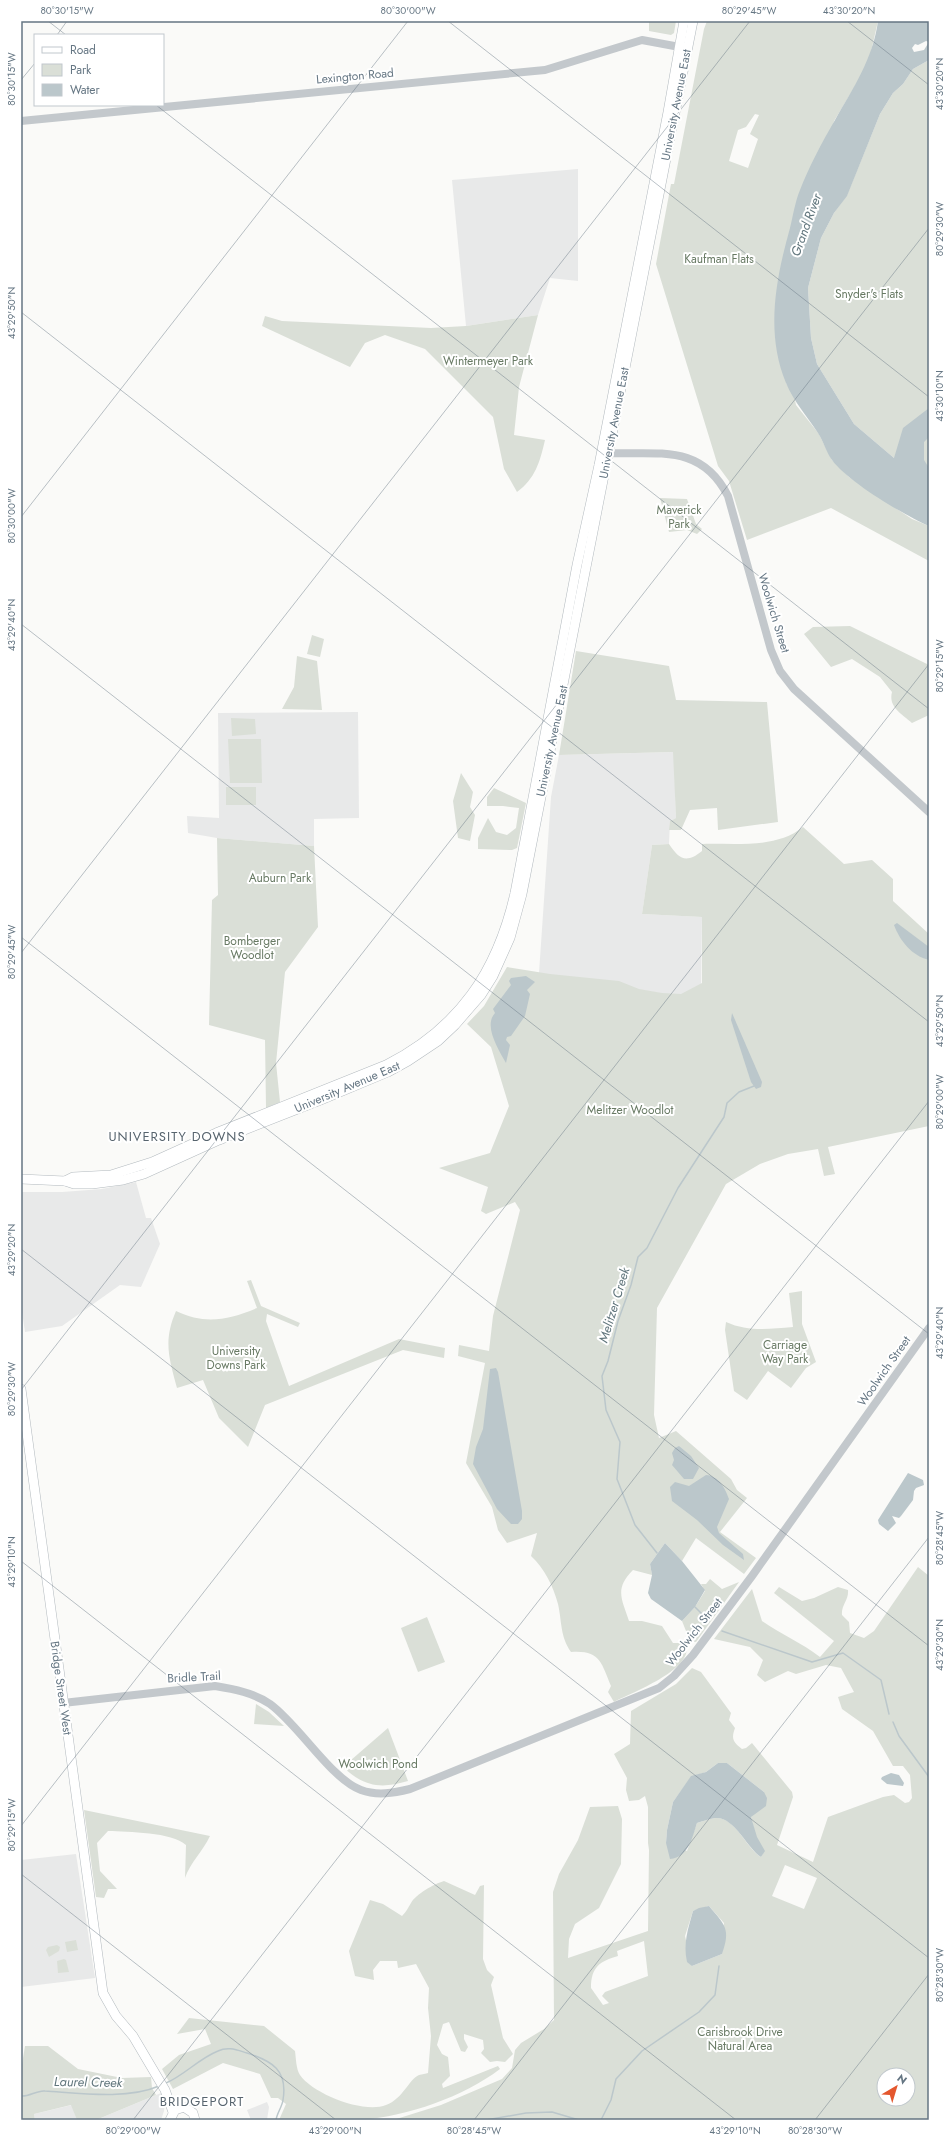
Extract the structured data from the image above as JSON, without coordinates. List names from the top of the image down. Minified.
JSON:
{"streets":{"main road":["University Avenue East","Bridge Street West"],"street":["Lexington Road","Woolwich Street","Bridle Trail"]},"crossings":[["Lexington Road","University Avenue East"],["University Avenue East","Woolwich Street"],["Woolwich Street","Bridle Trail"],["Bridle Trail","Bridge Street West"]],"districts":["UNIVERSITY DOWNS","BRIDGEPORT"],"water":["Grand River","Melitzer Creek","Laurel Creek"],"parks":["Kaufman Flats","Snyder's Flats","Wintermeyer Park","Maverick Park","Auburn Park","Bomberger Woodlot","Melitzer Woodlot","Carriage Way Park","University Downs Park","Woolwich Pond","Carisbrook Drive Natural Area"],"legend":["Road","Park","Water"],"north":"top right","coordinates":["80°30'15\"W","80°30'00\"W","80°29'45\"W","43°30'20\"N","80°29'30\"W","43°29'50\"N","43°30'10\"N","43°29'40\"N","80°29'15\"W","80°29'00\"W","43°29'20\"N","80°28'45\"W","43°29'10\"N","43°29'30\"N","80°28'30\"W","43°29'00\"N"]}
